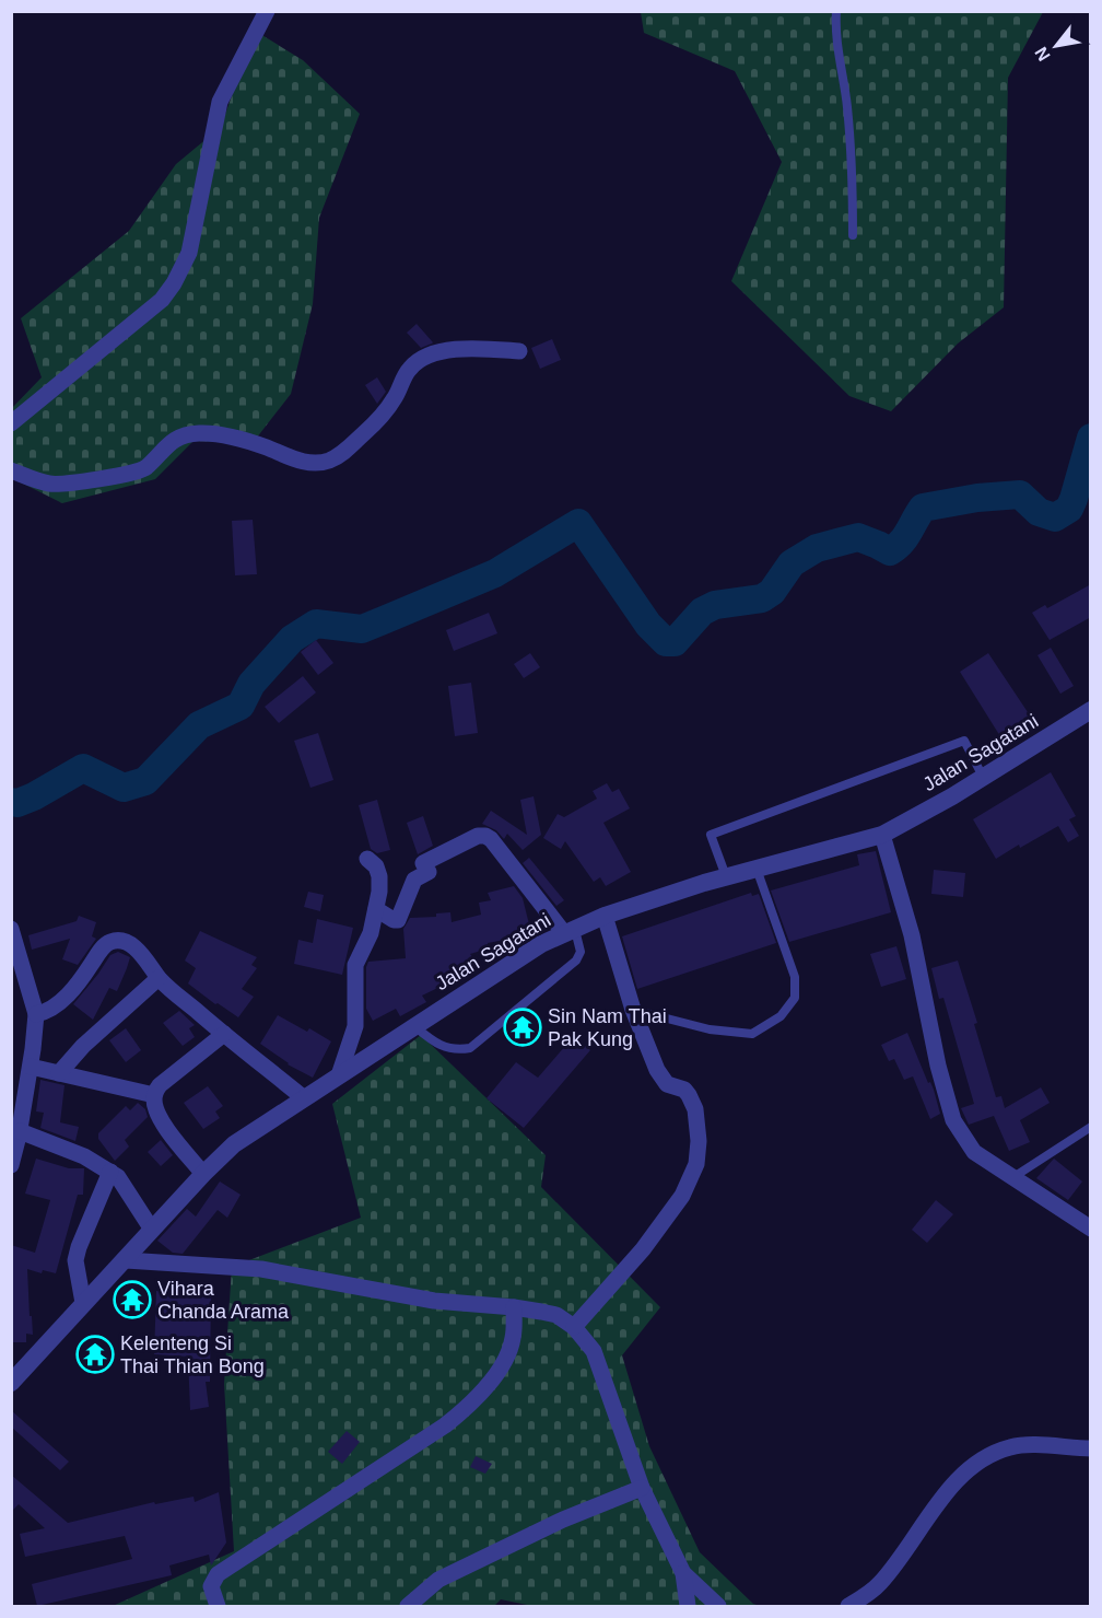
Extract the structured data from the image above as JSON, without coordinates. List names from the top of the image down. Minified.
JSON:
{"streets":{"street":["Jalan Sagatani"]},"places":{"temple":["Sin Nam Thai Pak Kung","Vihara Chanda Arama","Kelenteng Si Thai Thian Bong"]},"north":"bottom left"}
